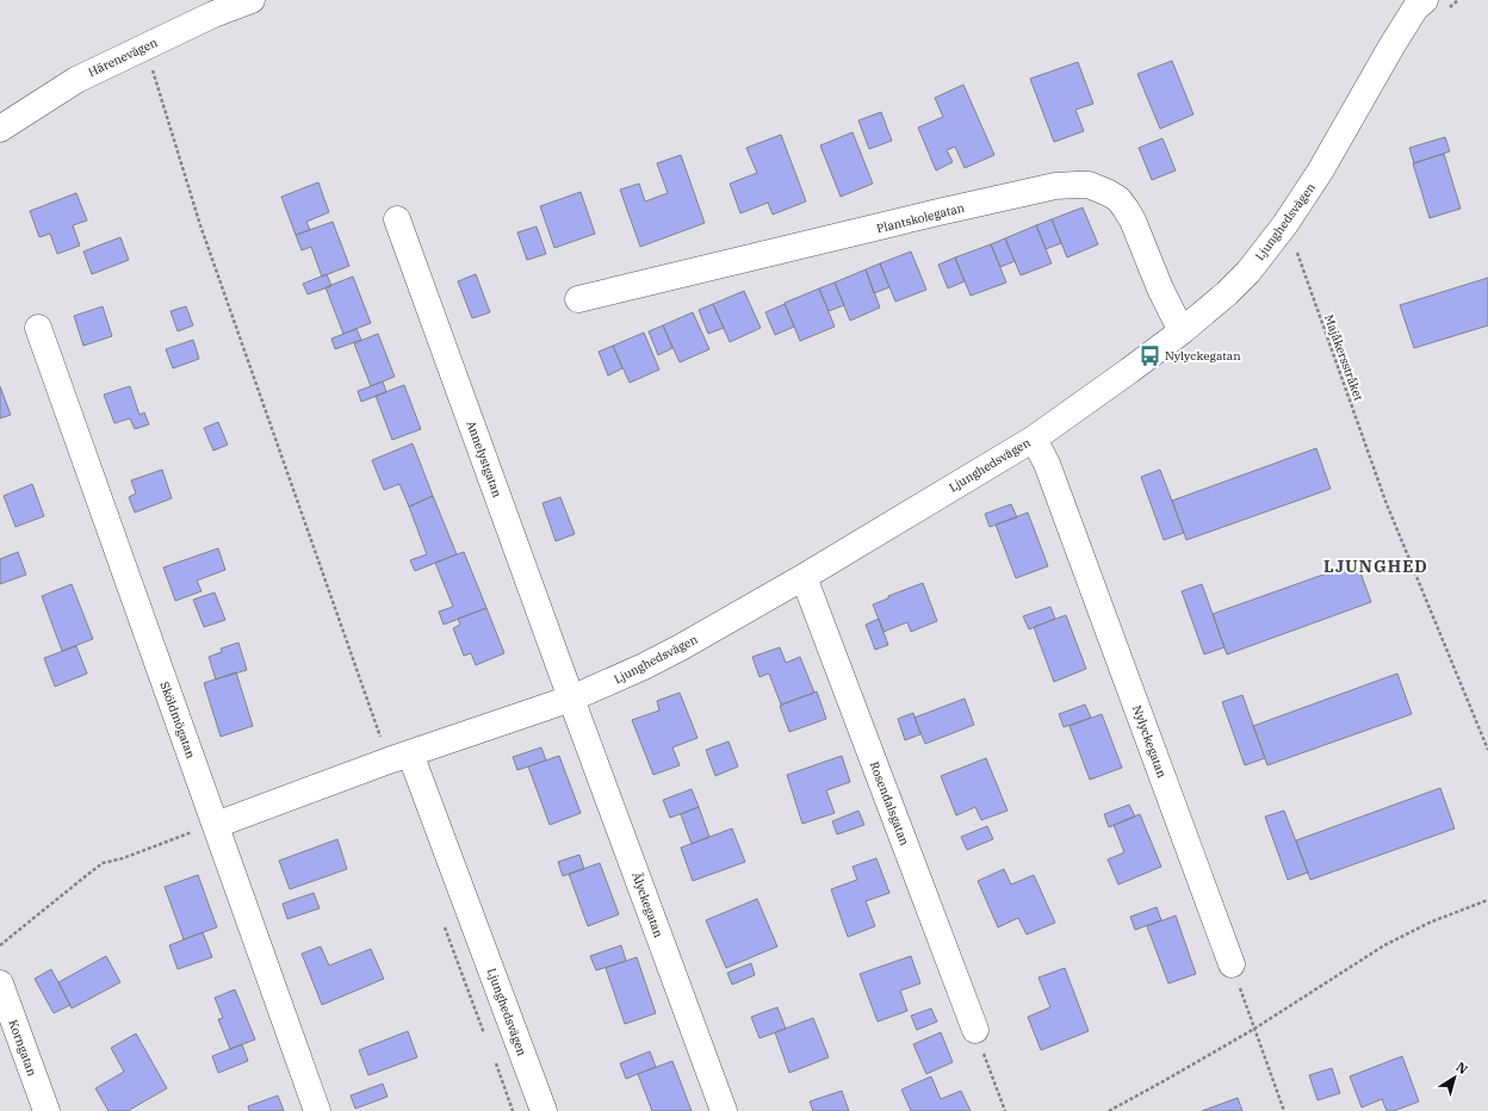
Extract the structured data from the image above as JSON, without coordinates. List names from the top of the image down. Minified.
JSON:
{"streets":{"street":["Härenevägen","Plantskolegatan","Ljunghedsvägen","Annelystgatan","Sköldmögatan","Nylyckegatan","Rosendalsgatan","Ålyckegatan","Korngatan"],"path":["Majåkersstråket"]},"crossings":[["Plantskolegatan","Ljunghedsvägen"],["Ljunghedsvägen","Annelystgatan"],["Ljunghedsvägen","Sköldmögatan"],["Ljunghedsvägen","Nylyckegatan"],["Ljunghedsvägen","Rosendalsgatan"],["Ljunghedsvägen","Ålyckegatan"],["Annelystgatan","Ålyckegatan"]],"districts":["LJUNGHED"],"places":{"bus stop":["Nylyckegatan"]},"north":"top right"}
